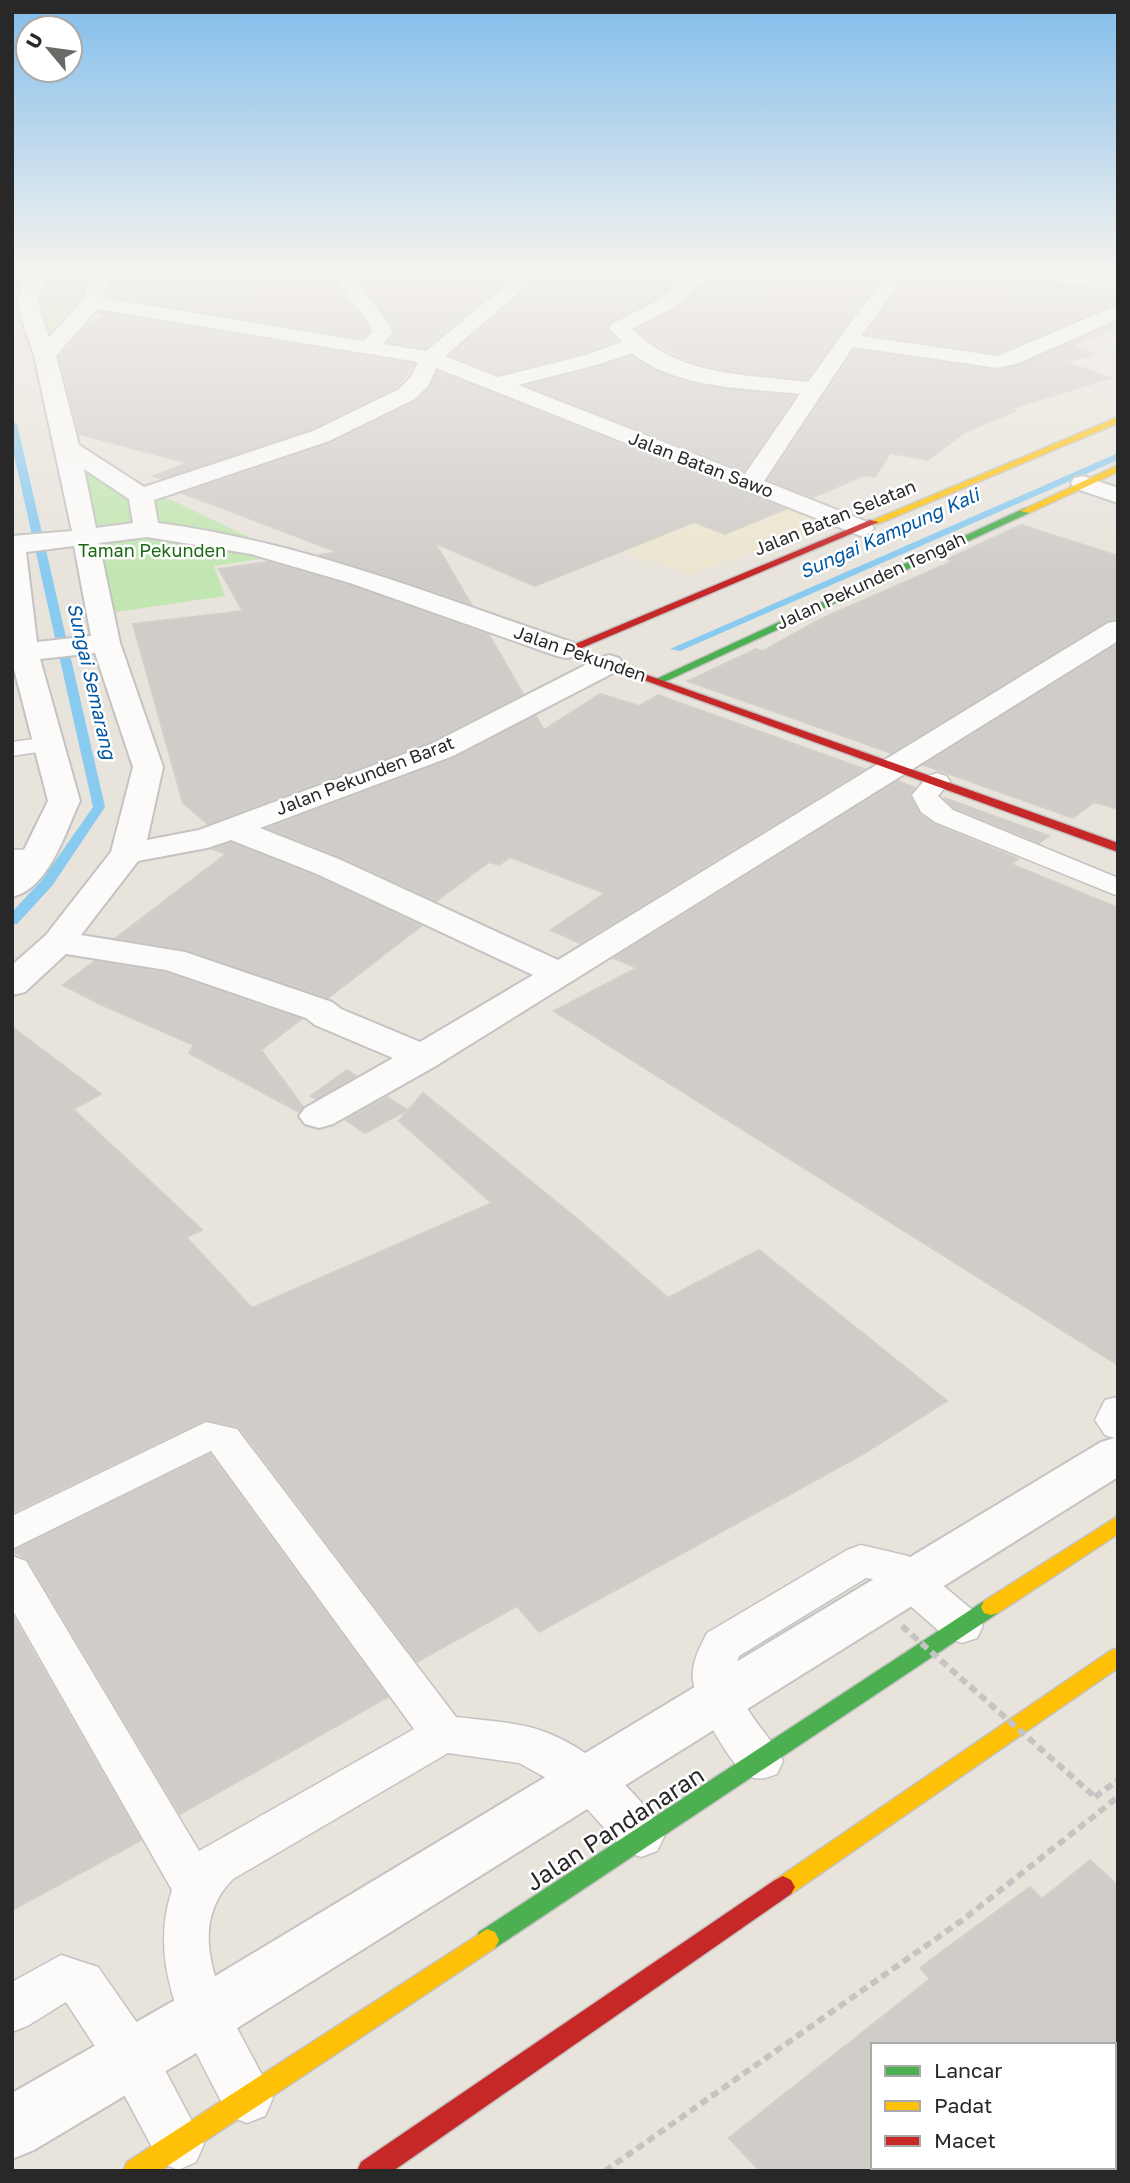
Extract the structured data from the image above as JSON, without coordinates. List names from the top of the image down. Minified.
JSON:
{"streets":{"main road":["Jalan Batan Selatan","Jalan Pekunden Tengah","Jalan Pekunden","Jalan Pandanaran"],"street":["Jalan Batan Sawo","Jalan Pekunden Barat"]},"crossings":[["Jalan Batan Sawo","Jalan Batan Selatan"],["Jalan Batan Selatan","Jalan Pekunden"],["Jalan Pekunden Tengah","Jalan Pekunden"],["Jalan Pekunden","Jalan Pekunden Barat"]],"water":["Sungai Kampung Kali","Sungai Semarang"],"parks":["Taman Pekunden"],"legend":["Lancar","Padat","Macet"],"north":"top left"}
